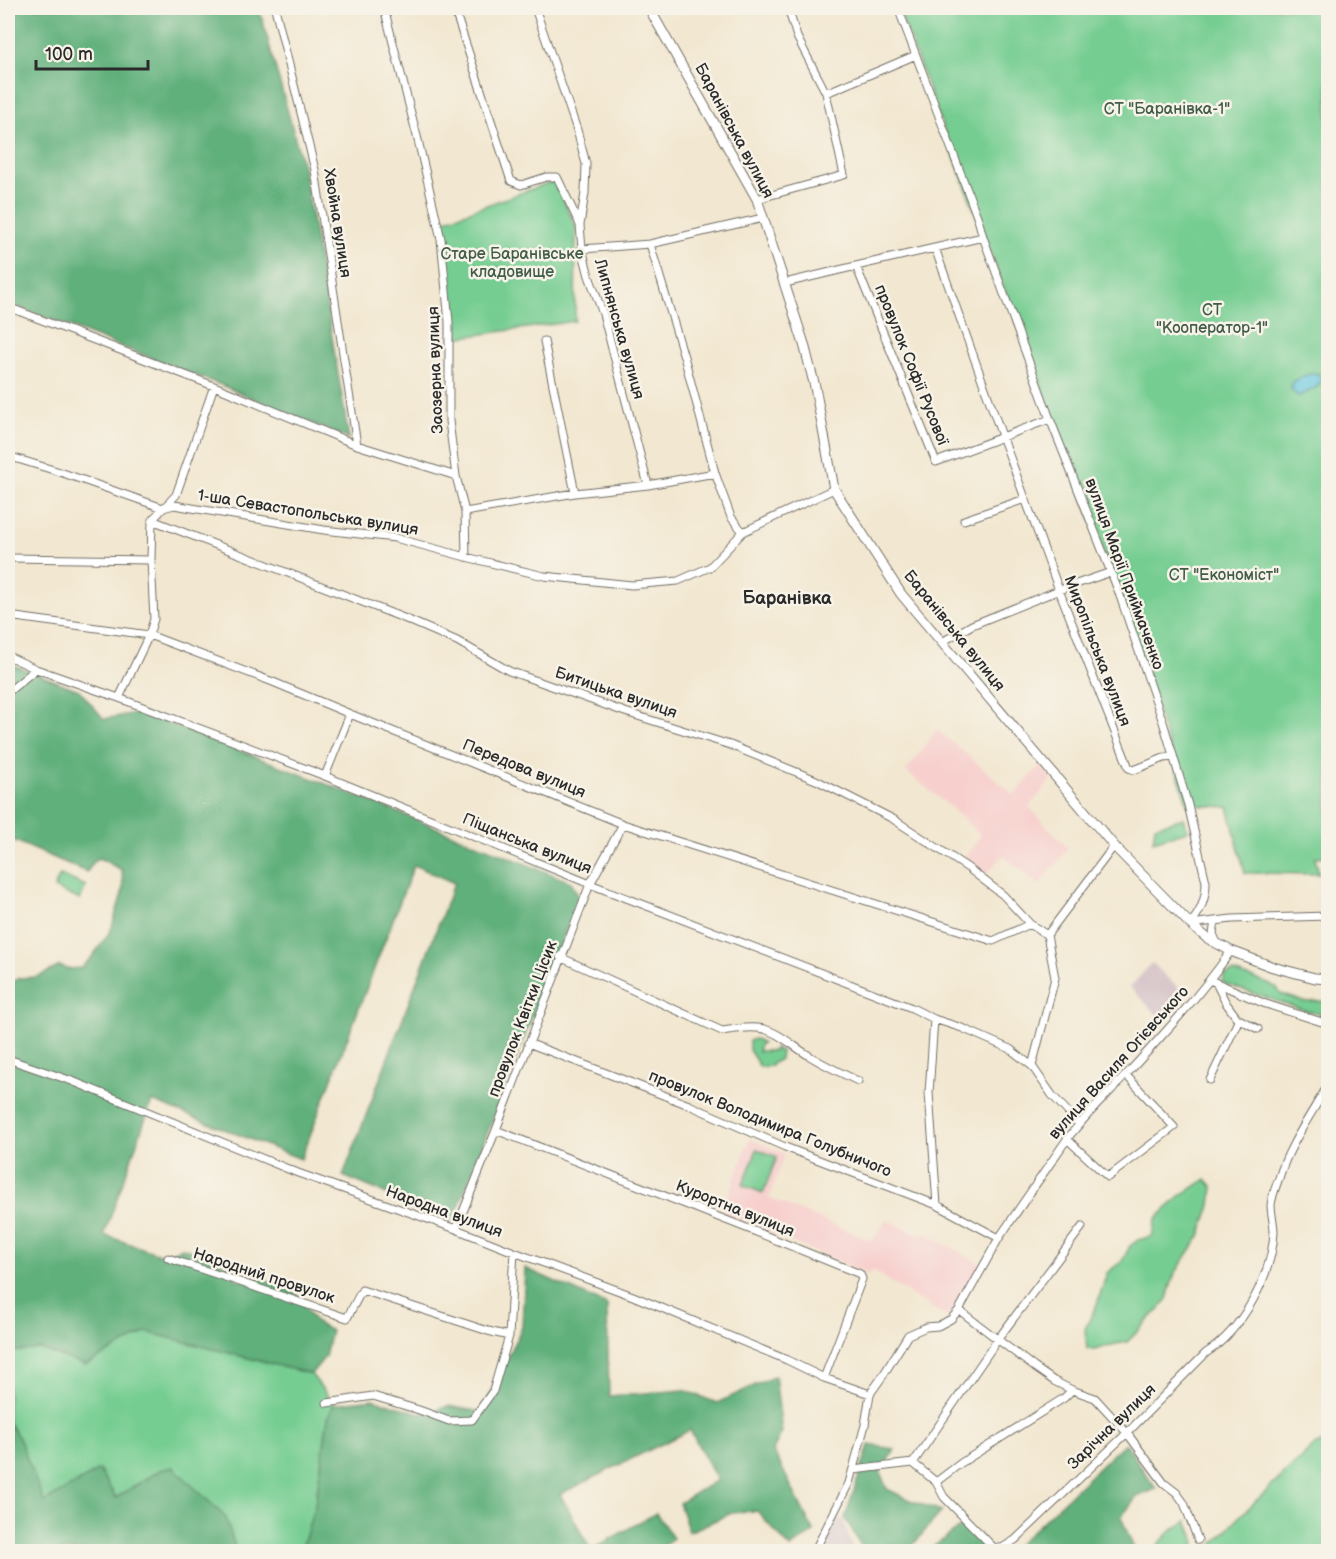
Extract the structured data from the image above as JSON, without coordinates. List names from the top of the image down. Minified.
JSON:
{"streets":{"main road":["Баранівська вулиця"],"street":["Хвойна вулиця","Липнянська вулиця","провулок Софії Русової","Заозерна вулиця","1-ша Севастопольська вулиця","вулиця Марії Приймаченко","Миропільська вулиця","Битицька вулиця","Передова вулиця","Піщанська вулиця","провулок Квітки Цісик","вулиця Василя Огієвського","провулок Володимира Голубничого","Курортна вулиця","Народна вулиця","Народний провулок","Зарічна вулиця"]},"crossings":[["Баранівська вулиця","1-ша Севастопольська вулиця"],["Баранівська вулиця","вулиця Марії Приймаченко"],["Баранівська вулиця","вулиця Василя Огієвського"],["провулок Софії Русової","вулиця Марії Приймаченко"],["провулок Софії Русової","Миропільська вулиця"],["Заозерна вулиця","1-ша Севастопольська вулиця"],["вулиця Марії Приймаченко","Миропільська вулиця"],["Битицька вулиця","Передова вулиця"],["Передова вулиця","провулок Квітки Цісик"],["Піщанська вулиця","провулок Квітки Цісик"],["Піщанська вулиця","вулиця Василя Огієвського"],["провулок Квітки Цісик","провулок Володимира Голубничого"],["провулок Квітки Цісик","Курортна вулиця"],["провулок Квітки Цісик","Народна вулиця"],["вулиця Василя Огієвського","провулок Володимира Голубничого"],["вулиця Василя Огієвського","Народна вулиця"],["Курортна вулиця","Народна вулиця"]],"districts":["Баранівка"],"parks":["СТ \"Баранівка-1\"","Старе Баранівське кладовище","СТ \"Кооператор-1\"","СТ \"Економіст\""],"scale_bar":"100 m"}
